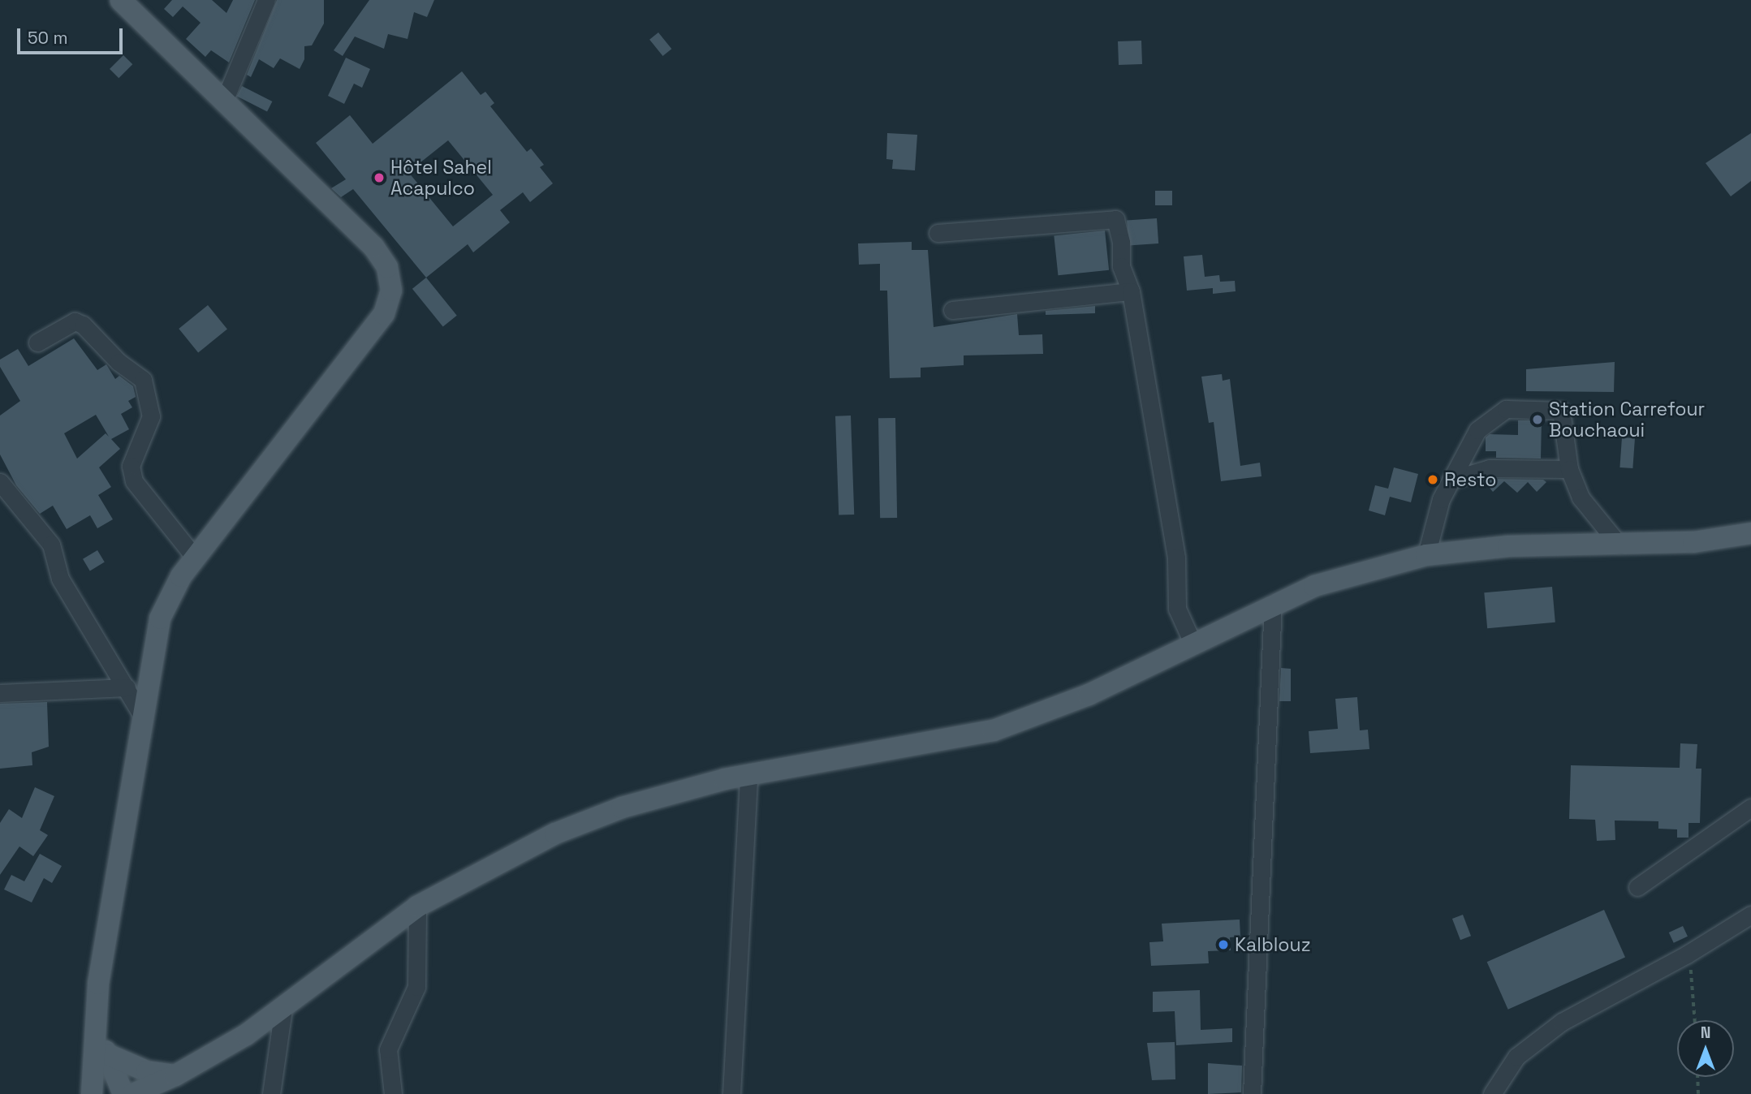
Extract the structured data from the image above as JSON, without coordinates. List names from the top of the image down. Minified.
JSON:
{"places":["Hôtel Sahel Acapulco","Station Carrefour Bouchaoui","Resto","Kalblouz"],"scale_bar":"50 m","north":"top"}
